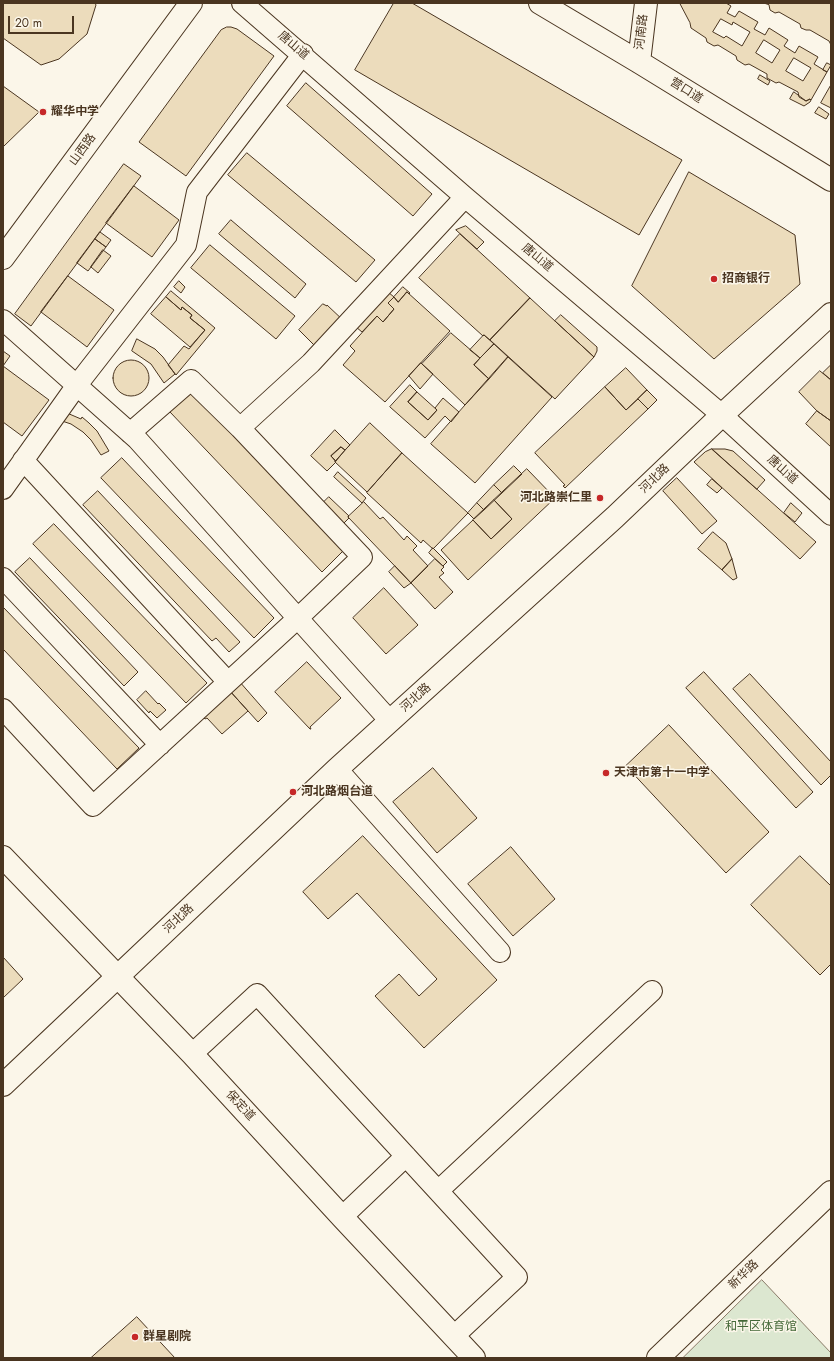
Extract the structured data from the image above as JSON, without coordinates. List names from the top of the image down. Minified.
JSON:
{"streets":{"street":["河南路","唐山道","营口道","山西路","河北路","保定道","新华路"]},"crossings":[["河南路","营口道"],["唐山道","河北路"],["河北路","保定道"]],"parks":["和平区体育馆"],"places":["耀华中学","招商银行","河北路崇仁里","天津市第十一中学","河北路烟台道","群星剧院"],"scale_bar":"20 m"}
